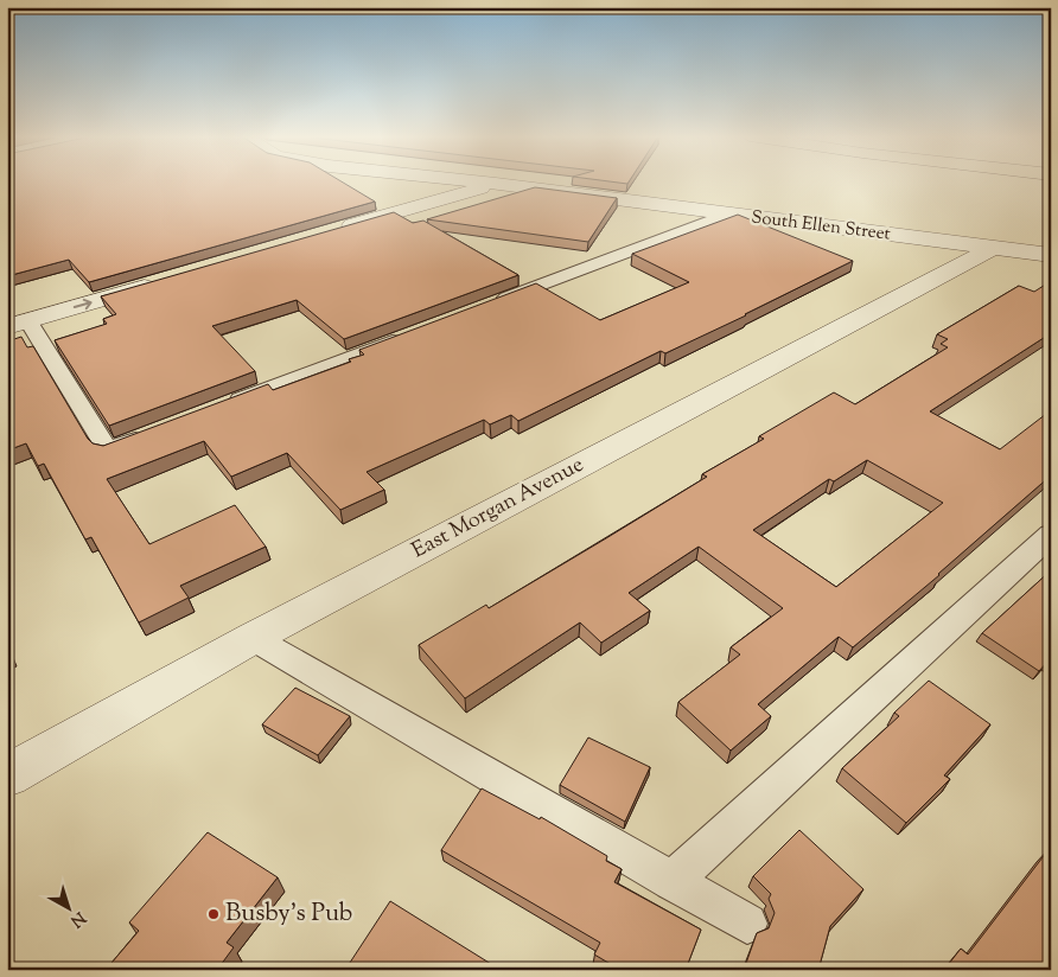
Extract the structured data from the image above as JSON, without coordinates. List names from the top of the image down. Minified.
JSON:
{"streets":{"street":["South Ellen Street","East Morgan Avenue"]},"crossings":[["South Ellen Street","East Morgan Avenue"]],"places":["Busby's Pub"],"north":"bottom right"}
